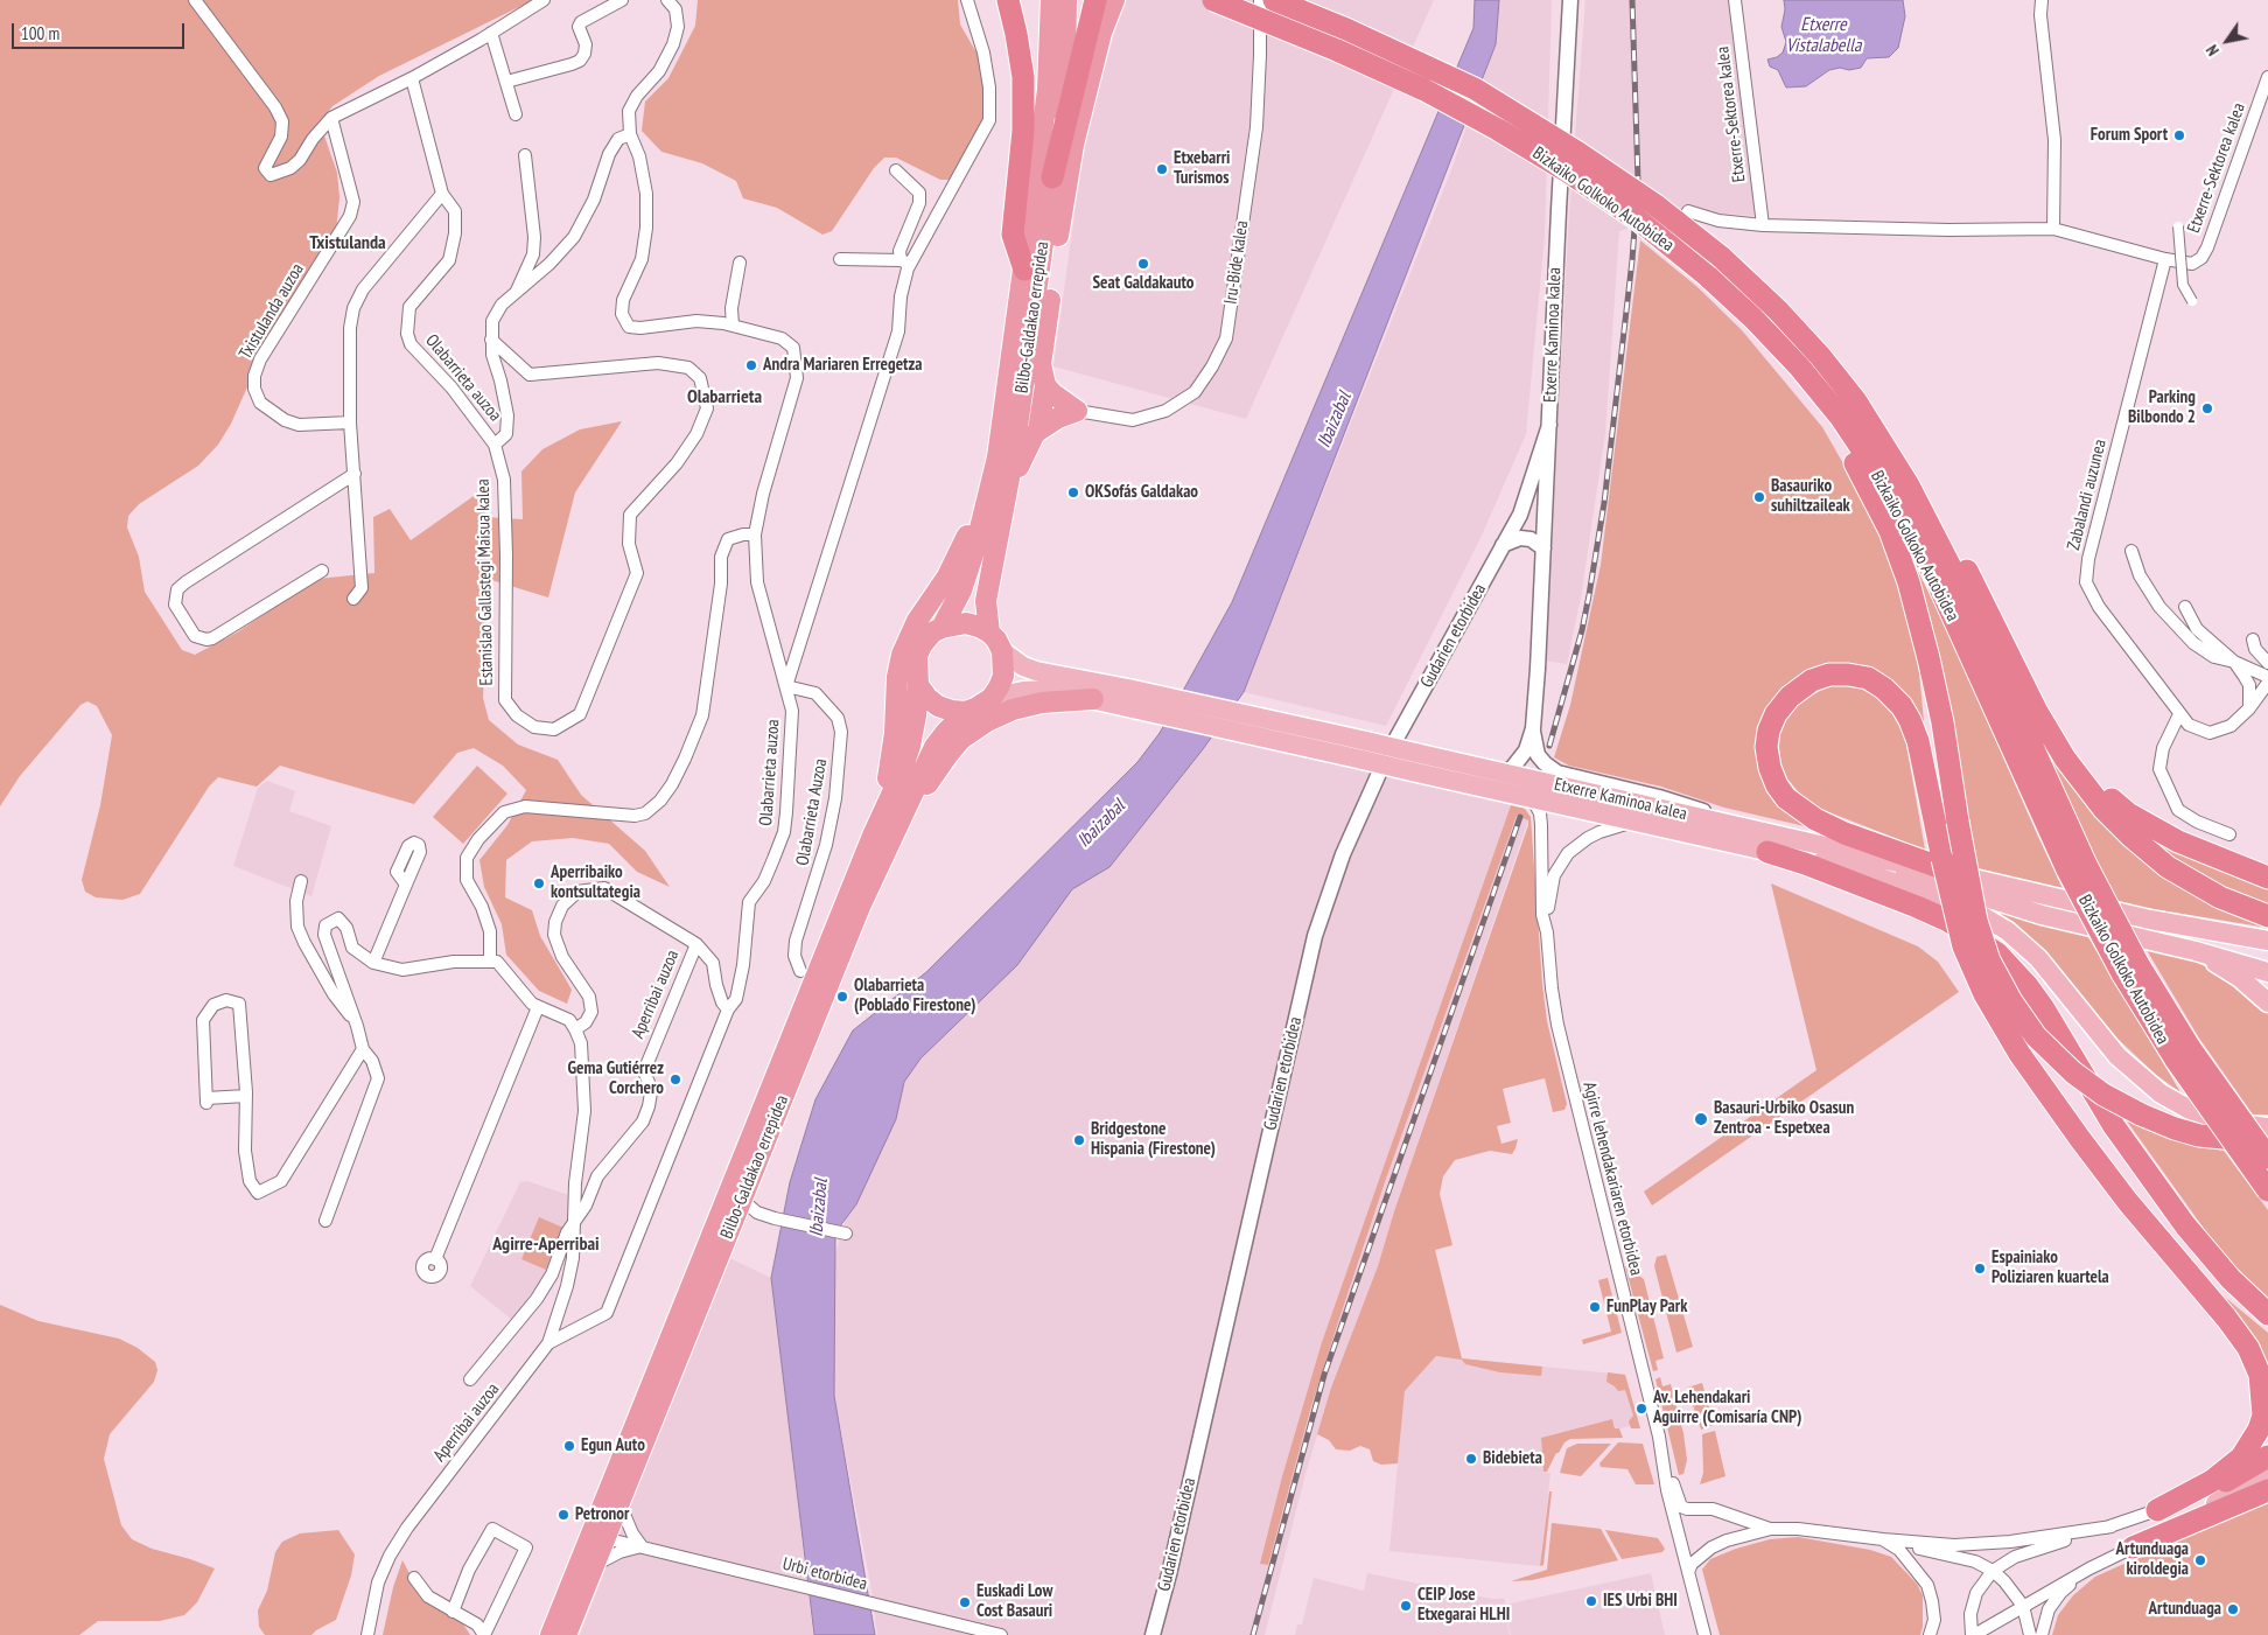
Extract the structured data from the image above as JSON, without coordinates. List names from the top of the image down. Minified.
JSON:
{"streets":{"highway":["Bizkaiko Golkoko Autobidea","Bilbo-Galdakao errepidea"],"main road":["Etxerre Kaminoa kalea"],"street":["Etxerre-Sektorea kalea","Iru-Bide kalea","Txistulanda auzoa","Olabarrieta auzoa","Zabalandi auzunea","Estanislao Gallastegi Maisua kalea","Gudarien etorbidea","Olabarrieta Auzoa","Aperribai auzoa","Agirre lehendakariaren etorbidea","Urbi etorbidea"]},"crossings":[["Etxerre-Sektorea kalea","Zabalandi auzunea"],["Bilbo-Galdakao errepidea","Urbi etorbidea"],["Etxerre Kaminoa kalea","Gudarien etorbidea"],["Etxerre Kaminoa kalea","Agirre lehendakariaren etorbidea"],["Olabarrieta auzoa","Estanislao Gallastegi Maisua kalea"],["Olabarrieta auzoa","Olabarrieta Auzoa"],["Olabarrieta auzoa","Aperribai auzoa"]],"districts":["Txistulanda","Olabarrieta","Agirre-Aperribai"],"water":["Etxerre Vistalabella","Ibaizabal"],"places":["Forum Sport","Etxebarri Turismos","Seat Galdakauto","Andra Mariaren Erregetza","Parking Bilbondo 2","OKSofás Galdakao","Basauriko suhiltzaileak","Aperribaiko kontsultategia","Olabarrieta (Poblado Firestone)","Gema Gutiérrez Corchero","Basauri-Urbiko Osasun Zentroa - Espetxea","Bridgestone Hispania (Firestone)","Espainiako Poliziaren kuartela","FunPlay Park","Av. Lehendakari Aguirre (Comisaría CNP)","Egun Auto","Bidebieta","Petronor","Artunduaga kiroldegia","IES Urbi BHI","Euskadi Low Cost Basauri","CEIP Jose Etxegarai HLHI","Artunduaga"],"scale_bar":"100 m","north":"bottom left"}
